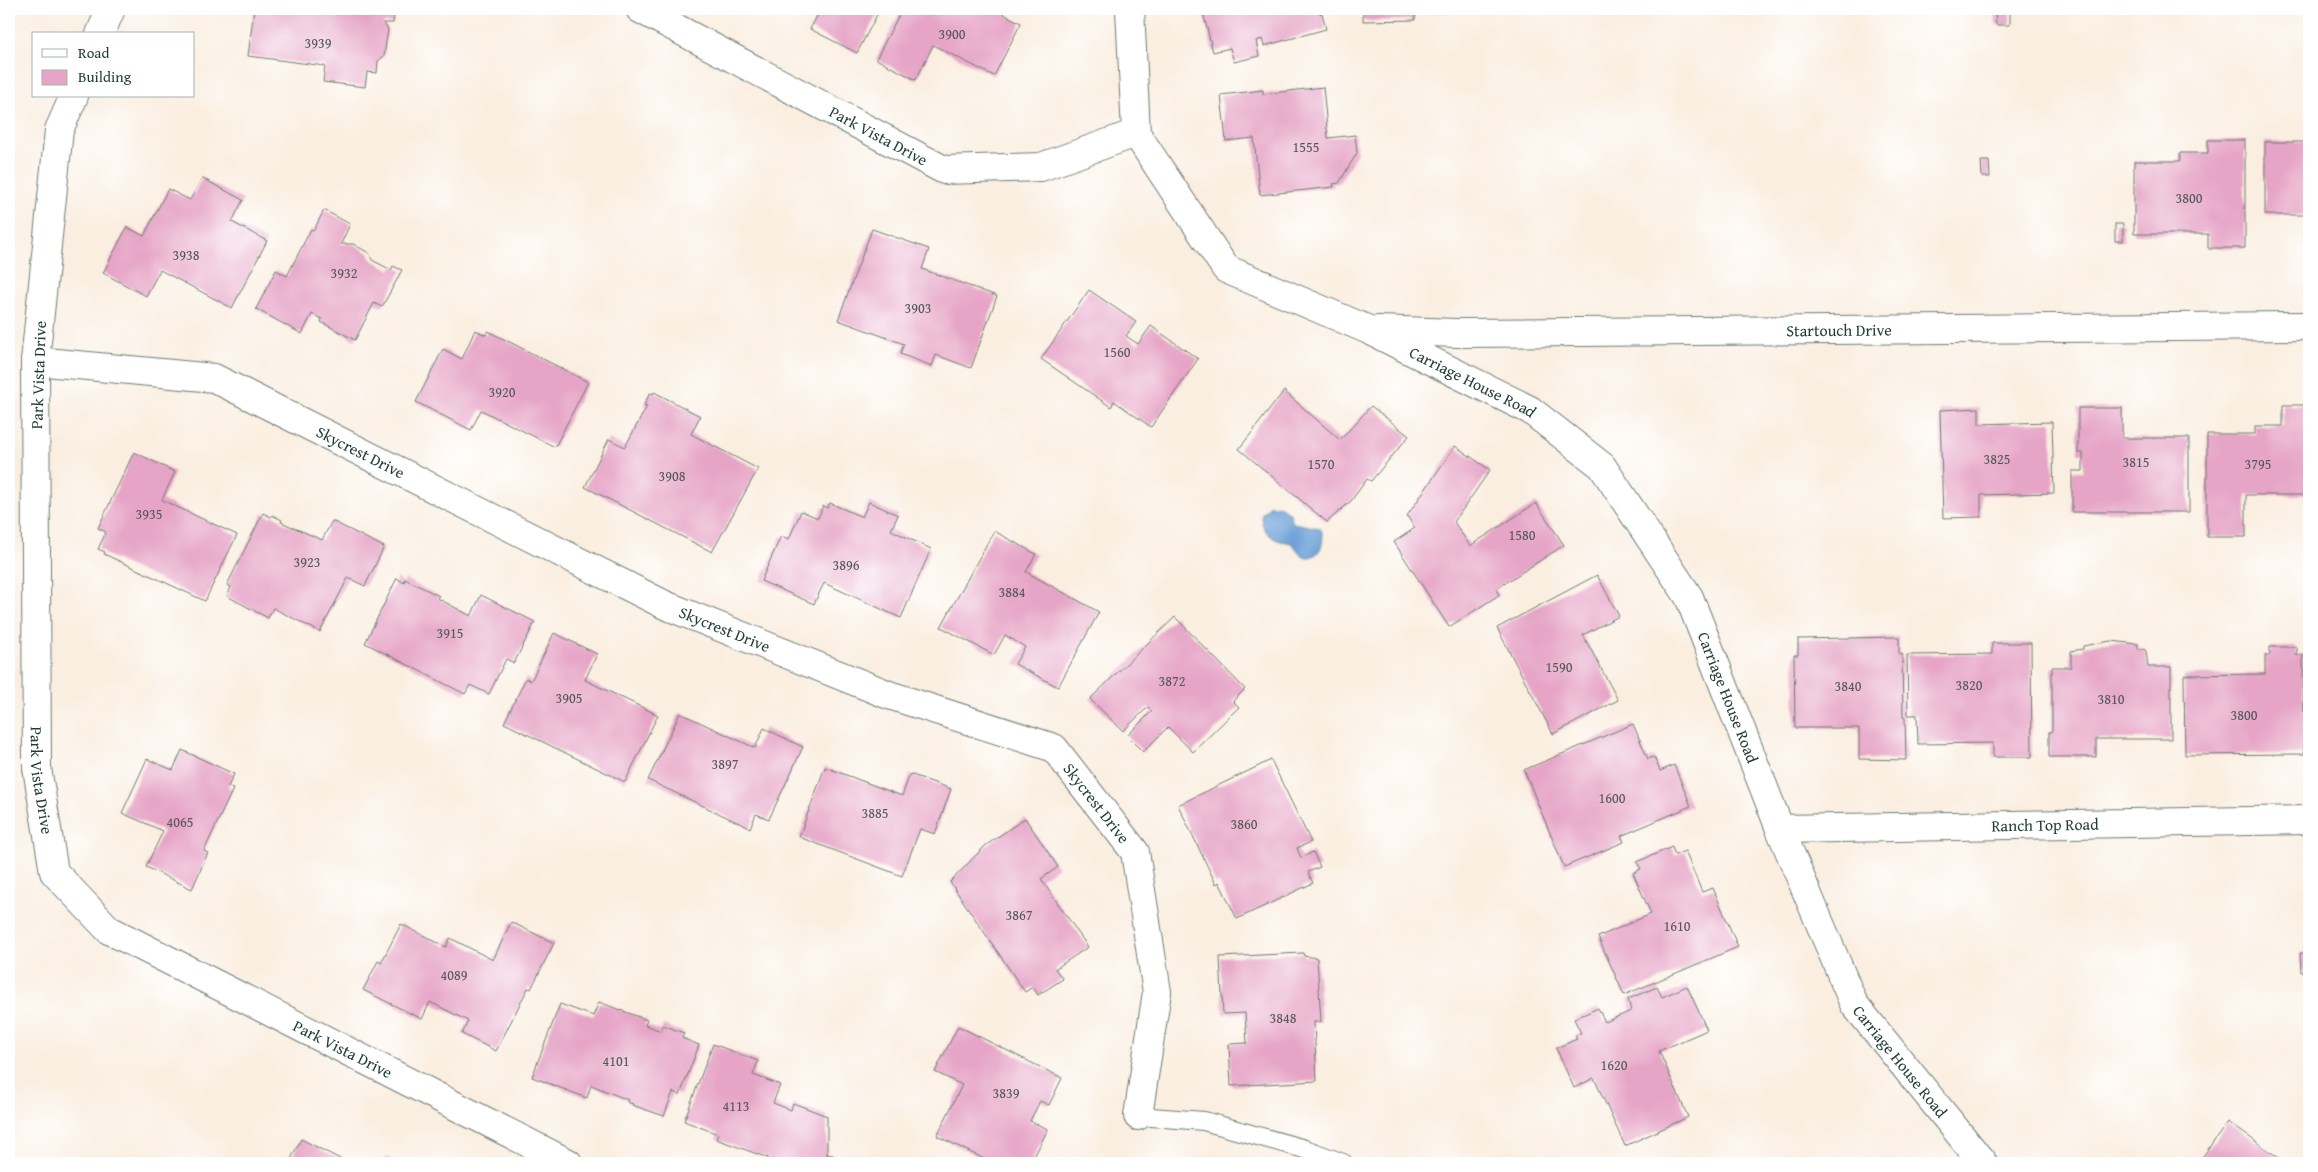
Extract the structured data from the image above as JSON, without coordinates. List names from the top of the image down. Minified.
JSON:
{"streets":{"street":["Park Vista Drive","Startouch Drive","Carriage House Road","Skycrest Drive","Ranch Top Road"]},"crossings":[["Park Vista Drive","Carriage House Road"],["Park Vista Drive","Skycrest Drive"],["Startouch Drive","Carriage House Road"],["Carriage House Road","Ranch Top Road"]],"house_numbers":["3900","3939","1555","3800","3938","3932","3903","1560","3920","3825","3815","1570","3795","3908","3935","1580","3923","3896","3884","3915","1590","3872","3820","3840","3905","3810","3800","3897","1600","3885","4065","3860","3867","1610","4089","3848","4101","1620","3839","4113"],"legend":["Road","Building"]}
